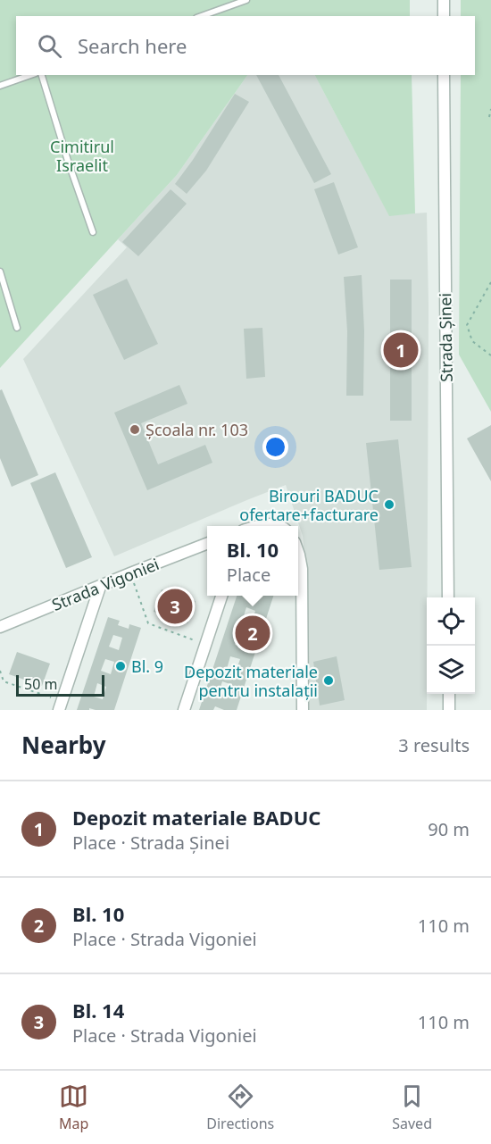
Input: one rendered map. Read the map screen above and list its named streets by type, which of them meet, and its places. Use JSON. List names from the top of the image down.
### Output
{
  "streets": {
    "street": ["Strada Șinei", "Strada Vigoniei"]
  },
  "parks": ["Cimitirul Israelit"],
  "places": [
    "Școala nr. 103",
    "Birouri BADUC ofertare+facturare",
    "Bl. 9",
    "Depozit materiale pentru instalații"
  ],
  "scale_bar": "50 m",
  "page": {
    "search": "Search here",
    "pins": ["1", "3", "2"],
    "popup": ["Bl. 10", "Place"],
    "scale": "50 m",
    "heading": ["Nearby", "3 results"],
    "list": [
      {
        "mark": "1",
        "name": "Depozit materiale BADUC",
        "note": "Place · Strada Șinei",
        "value": "90 m"
      },
      {
        "mark": "2",
        "name": "Bl. 10",
        "note": "Place · Strada Vigoniei",
        "value": "110 m"
      },
      {
        "mark": "3",
        "name": "Bl. 14",
        "note": "Place · Strada Vigoniei",
        "value": "110 m"
      }
    ],
    "nav": ["Map", "Directions", "Saved"]
  }
}
